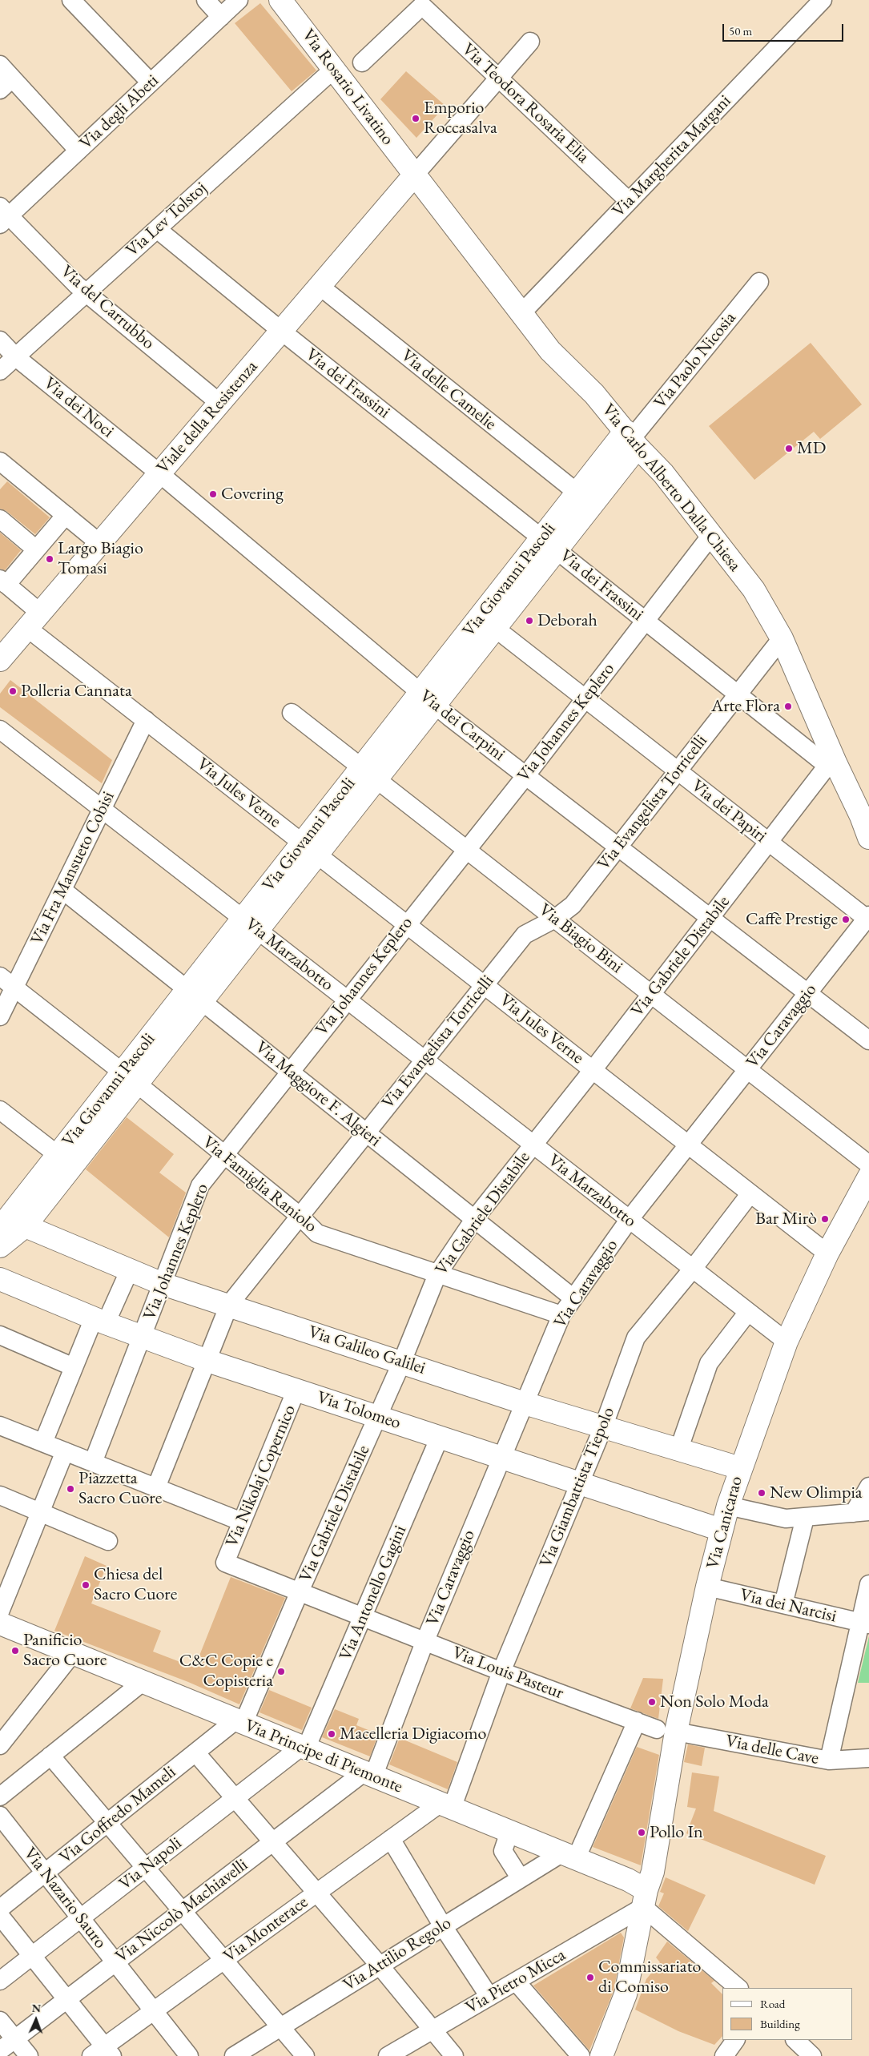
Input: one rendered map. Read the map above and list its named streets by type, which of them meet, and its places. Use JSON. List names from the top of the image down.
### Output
{
  "streets": {
    "street": [
      "Via Rosario Livatino",
      "Via Teodora Rosaria Elia",
      "Via degli Abeti",
      "Via Margherita Margani",
      "Via Lev Tolstoj",
      "Via del Carrubbo",
      "Via Paolo Nicosia",
      "Via dei Frassini",
      "Via delle Camelie",
      "Via dei Noci",
      "Viale della Resistenza",
      "Via Carlo Alberto Dalla Chiesa",
      "Via Giovanni Pascoli",
      "Via Johannes Keplero",
      "Via dei Carpini",
      "Via Jules Verne",
      "Via Evangelista Torricelli",
      "Via dei Papiri",
      "Via Fra Mansueto Cobisi",
      "Via Biagio Bini",
      "Via Marzabotto",
      "Via Gabriele Distabile",
      "Via Caravaggio",
      "Via Maggiore F. Algieri",
      "Via Famiglia Raniolo",
      "Via Galileo Galilei",
      "Via Tolomeo",
      "Via Nikolaj Copernico",
      "Via Giambattista Tiepolo",
      "Via Canicarao",
      "Via Antonello Gagini",
      "Via dei Narcisi",
      "Via Louis Pasteur",
      "Via delle Cave",
      "Via Principe di Piemonte",
      "Via Goffredo Mameli",
      "Via Napoli",
      "Via Nazario Sauro",
      "Via Niccolò Machiavelli",
      "Via Monterace",
      "Via Attilio Regolo",
      "Via Pietro Micca"
    ]
  },
  "crossings": [
    ["Via Rosario Livatino", "Via Lev Tolstoj"],
    ["Via Rosario Livatino", "Viale della Resistenza"],
    ["Via Rosario Livatino", "Via Carlo Alberto Dalla Chiesa"],
    ["Via Teodora Rosaria Elia", "Via Margherita Margani"],
    ["Via degli Abeti", "Via del Carrubbo"],
    ["Via Margherita Margani", "Via Carlo Alberto Dalla Chiesa"],
    ["Via Lev Tolstoj", "Via del Carrubbo"],
    ["Via Lev Tolstoj", "Via dei Frassini"],
    ["Via Lev Tolstoj", "Via dei Noci"],
    ["Via del Carrubbo", "Viale della Resistenza"],
    ["Via Paolo Nicosia", "Via Carlo Alberto Dalla Chiesa"],
    ["Via Paolo Nicosia", "Via Giovanni Pascoli"],
    ["Via dei Frassini", "Viale della Resistenza"],
    ["Via dei Frassini", "Via Carlo Alberto Dalla Chiesa"],
    ["Via dei Frassini", "Via Giovanni Pascoli"],
    ["Via dei Frassini", "Via Johannes Keplero"],
    ["Via dei Frassini", "Via Evangelista Torricelli"],
    ["Via dei Frassini", "Via Gabriele Distabile"],
    ["Via delle Camelie", "Viale della Resistenza"],
    ["Via delle Camelie", "Via Giovanni Pascoli"],
    ["Via dei Noci", "Viale della Resistenza"],
    ["Via dei Noci", "Via dei Carpini"],
    ["Viale della Resistenza", "Via Carlo Alberto Dalla Chiesa"],
    ["Viale della Resistenza", "Via dei Carpini"],
    ["Viale della Resistenza", "Via Jules Verne"],
    ["Via Carlo Alberto Dalla Chiesa", "Via Giovanni Pascoli"],
    ["Via Carlo Alberto Dalla Chiesa", "Via Johannes Keplero"],
    ["Via Carlo Alberto Dalla Chiesa", "Via Evangelista Torricelli"],
    ["Via Carlo Alberto Dalla Chiesa", "Via Gabriele Distabile"],
    ["Via Giovanni Pascoli", "Via dei Carpini"],
    ["Via Giovanni Pascoli", "Via Jules Verne"],
    ["Via Giovanni Pascoli", "Via dei Papiri"],
    ["Via Giovanni Pascoli", "Via Biagio Bini"],
    ["Via Giovanni Pascoli", "Via Marzabotto"],
    ["Via Giovanni Pascoli", "Via Maggiore F. Algieri"],
    ["Via Giovanni Pascoli", "Via Famiglia Raniolo"],
    ["Via Giovanni Pascoli", "Via Galileo Galilei"],
    ["Via Johannes Keplero", "Via dei Carpini"],
    ["Via Johannes Keplero", "Via Jules Verne"],
    ["Via Johannes Keplero", "Via dei Papiri"],
    ["Via Johannes Keplero", "Via Biagio Bini"],
    ["Via Johannes Keplero", "Via Marzabotto"],
    ["Via Johannes Keplero", "Via Maggiore F. Algieri"],
    ["Via Johannes Keplero", "Via Famiglia Raniolo"],
    ["Via Johannes Keplero", "Via Galileo Galilei"],
    ["Via Johannes Keplero", "Via Tolomeo"],
    ["Via dei Carpini", "Via Evangelista Torricelli"],
    ["Via dei Carpini", "Via Gabriele Distabile"],
    ["Via dei Carpini", "Via Caravaggio"],
    ["Via Jules Verne", "Via Evangelista Torricelli"],
    ["Via Jules Verne", "Via Fra Mansueto Cobisi"],
    ["Via Jules Verne", "Via Gabriele Distabile"],
    ["Via Jules Verne", "Via Caravaggio"],
    ["Via Jules Verne", "Via Giambattista Tiepolo"],
    ["Via Jules Verne", "Via Canicarao"],
    ["Via Evangelista Torricelli", "Via dei Papiri"],
    ["Via Evangelista Torricelli", "Via Biagio Bini"],
    ["Via Evangelista Torricelli", "Via Marzabotto"],
    ["Via Evangelista Torricelli", "Via Maggiore F. Algieri"],
    ["Via Evangelista Torricelli", "Via Famiglia Raniolo"],
    ["Via Evangelista Torricelli", "Via Galileo Galilei"],
    ["Via Evangelista Torricelli", "Via Tolomeo"],
    ["Via dei Papiri", "Via Gabriele Distabile"],
    ["Via dei Papiri", "Via Caravaggio"],
    ["Via Fra Mansueto Cobisi", "Via Marzabotto"],
    ["Via Fra Mansueto Cobisi", "Via Maggiore F. Algieri"],
    ["Via Fra Mansueto Cobisi", "Via Famiglia Raniolo"],
    ["Via Biagio Bini", "Via Gabriele Distabile"],
    ["Via Biagio Bini", "Via Caravaggio"],
    ["Via Marzabotto", "Via Gabriele Distabile"],
    ["Via Marzabotto", "Via Caravaggio"],
    ["Via Marzabotto", "Via Giambattista Tiepolo"],
    ["Via Marzabotto", "Via Canicarao"],
    ["Via Gabriele Distabile", "Via Maggiore F. Algieri"],
    ["Via Gabriele Distabile", "Via Famiglia Raniolo"],
    ["Via Gabriele Distabile", "Via Galileo Galilei"],
    ["Via Gabriele Distabile", "Via Tolomeo"],
    ["Via Gabriele Distabile", "Via Louis Pasteur"],
    ["Via Gabriele Distabile", "Via Principe di Piemonte"],
    ["Via Gabriele Distabile", "Via Goffredo Mameli"],
    ["Via Caravaggio", "Via Maggiore F. Algieri"],
    ["Via Caravaggio", "Via Famiglia Raniolo"],
    ["Via Caravaggio", "Via Galileo Galilei"],
    ["Via Caravaggio", "Via Tolomeo"],
    ["Via Caravaggio", "Via Louis Pasteur"],
    ["Via Caravaggio", "Via Principe di Piemonte"],
    ["Via Caravaggio", "Via Niccolò Machiavelli"],
    ["Via Galileo Galilei", "Via Giambattista Tiepolo"],
    ["Via Galileo Galilei", "Via Canicarao"],
    ["Via Tolomeo", "Via Nikolaj Copernico"],
    ["Via Tolomeo", "Via Giambattista Tiepolo"],
    ["Via Tolomeo", "Via Canicarao"],
    ["Via Tolomeo", "Via Antonello Gagini"],
    ["Via Nikolaj Copernico", "Via Louis Pasteur"],
    ["Via Giambattista Tiepolo", "Via Louis Pasteur"],
    ["Via Giambattista Tiepolo", "Via Principe di Piemonte"],
    ["Via Giambattista Tiepolo", "Via Monterace"],
    ["Via Canicarao", "Via dei Narcisi"],
    ["Via Canicarao", "Via Louis Pasteur"],
    ["Via Canicarao", "Via delle Cave"],
    ["Via Canicarao", "Via Principe di Piemonte"],
    ["Via Canicarao", "Via Pietro Micca"],
    ["Via Antonello Gagini", "Via Louis Pasteur"],
    ["Via Antonello Gagini", "Via Principe di Piemonte"],
    ["Via Antonello Gagini", "Via Napoli"],
    ["Via Louis Pasteur", "Via delle Cave"],
    ["Via Principe di Piemonte", "Via Goffredo Mameli"],
    ["Via Principe di Piemonte", "Via Napoli"],
    ["Via Principe di Piemonte", "Via Niccolò Machiavelli"],
    ["Via Principe di Piemonte", "Via Monterace"],
    ["Via Principe di Piemonte", "Via Attilio Regolo"],
    ["Via Principe di Piemonte", "Via Pietro Micca"],
    ["Via Goffredo Mameli", "Via Nazario Sauro"],
    ["Via Napoli", "Via Nazario Sauro"],
    ["Via Nazario Sauro", "Via Niccolò Machiavelli"],
    ["Via Nazario Sauro", "Via Monterace"]
  ],
  "places": [
    "Emporio Roccasalva",
    "MD",
    "Covering",
    "Largo Biagio Tomasi",
    "Deborah",
    "Polleria Cannata",
    "Arte Flora",
    "Caffè Prestige",
    "Bar Mirò",
    "Piazzetta Sacro Cuore",
    "New Olimpia",
    "Chiesa del Sacro Cuore",
    "Panificio Sacro Cuore",
    "C&C Copie e Copisteria",
    "Non Solo Moda",
    "Macelleria Digiacomo",
    "Pollo In",
    "Commissariato di Comiso"
  ],
  "legend": ["Road", "Building"],
  "scale_bar": "50 m",
  "north": "top"
}
